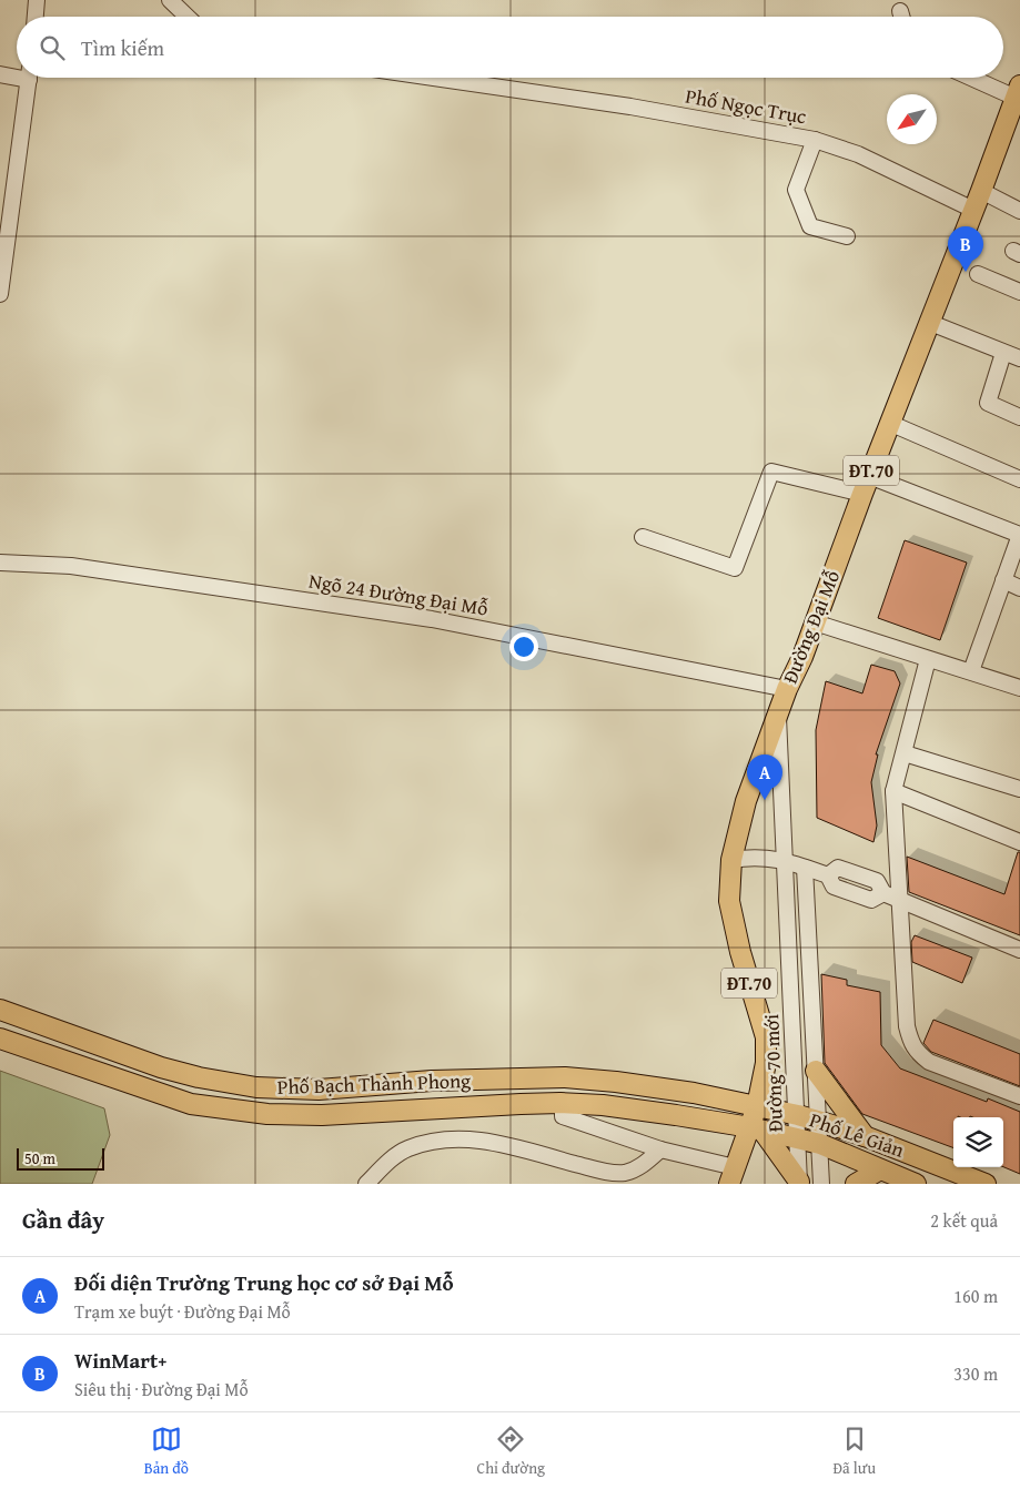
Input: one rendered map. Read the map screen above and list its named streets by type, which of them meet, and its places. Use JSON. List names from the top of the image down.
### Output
{
  "streets": {
    "main road": [
      "ĐT.70",
      "Đường Đại Mỗ",
      "Phố Bạch Thành Phong",
      "Phố Lê Giản"
    ],
    "street": ["Phố Ngọc Trục", "Ngõ 24 Đường Đại Mỗ", "Đường 70 mới"]
  },
  "crossings": [
    ["Phố Ngọc Trục", "Đường Đại Mỗ"],
    ["Ngõ 24 Đường Đại Mỗ", "Đường Đại Mỗ"],
    ["Đường Đại Mỗ", "Đường 70 mới"],
    ["Đường Đại Mỗ", "Phố Bạch Thành Phong"],
    ["Đường Đại Mỗ", "Phố Lê Giản"],
    ["Đường 70 mới", "Phố Lê Giản"],
    ["Phố Bạch Thành Phong", "Phố Lê Giản"]
  ],
  "scale_bar": "50 m",
  "north": "bottom left",
  "page": {
    "search": "Tìm kiếm",
    "pins": ["B", "A"],
    "scale": "50 m",
    "heading": ["Gần đây", "2 kết quả"],
    "list": [
      {
        "mark": "A",
        "name": "Đối diện Trường Trung học cơ sở Đại Mỗ",
        "note": "Trạm xe buýt · Đường Đại Mỗ",
        "value": "160 m"
      },
      {
        "mark": "B",
        "name": "WinMart+",
        "note": "Siêu thị · Đường Đại Mỗ",
        "value": "330 m"
      }
    ],
    "nav": ["Bản đồ", "Chỉ đường", "Đã lưu"]
  }
}
